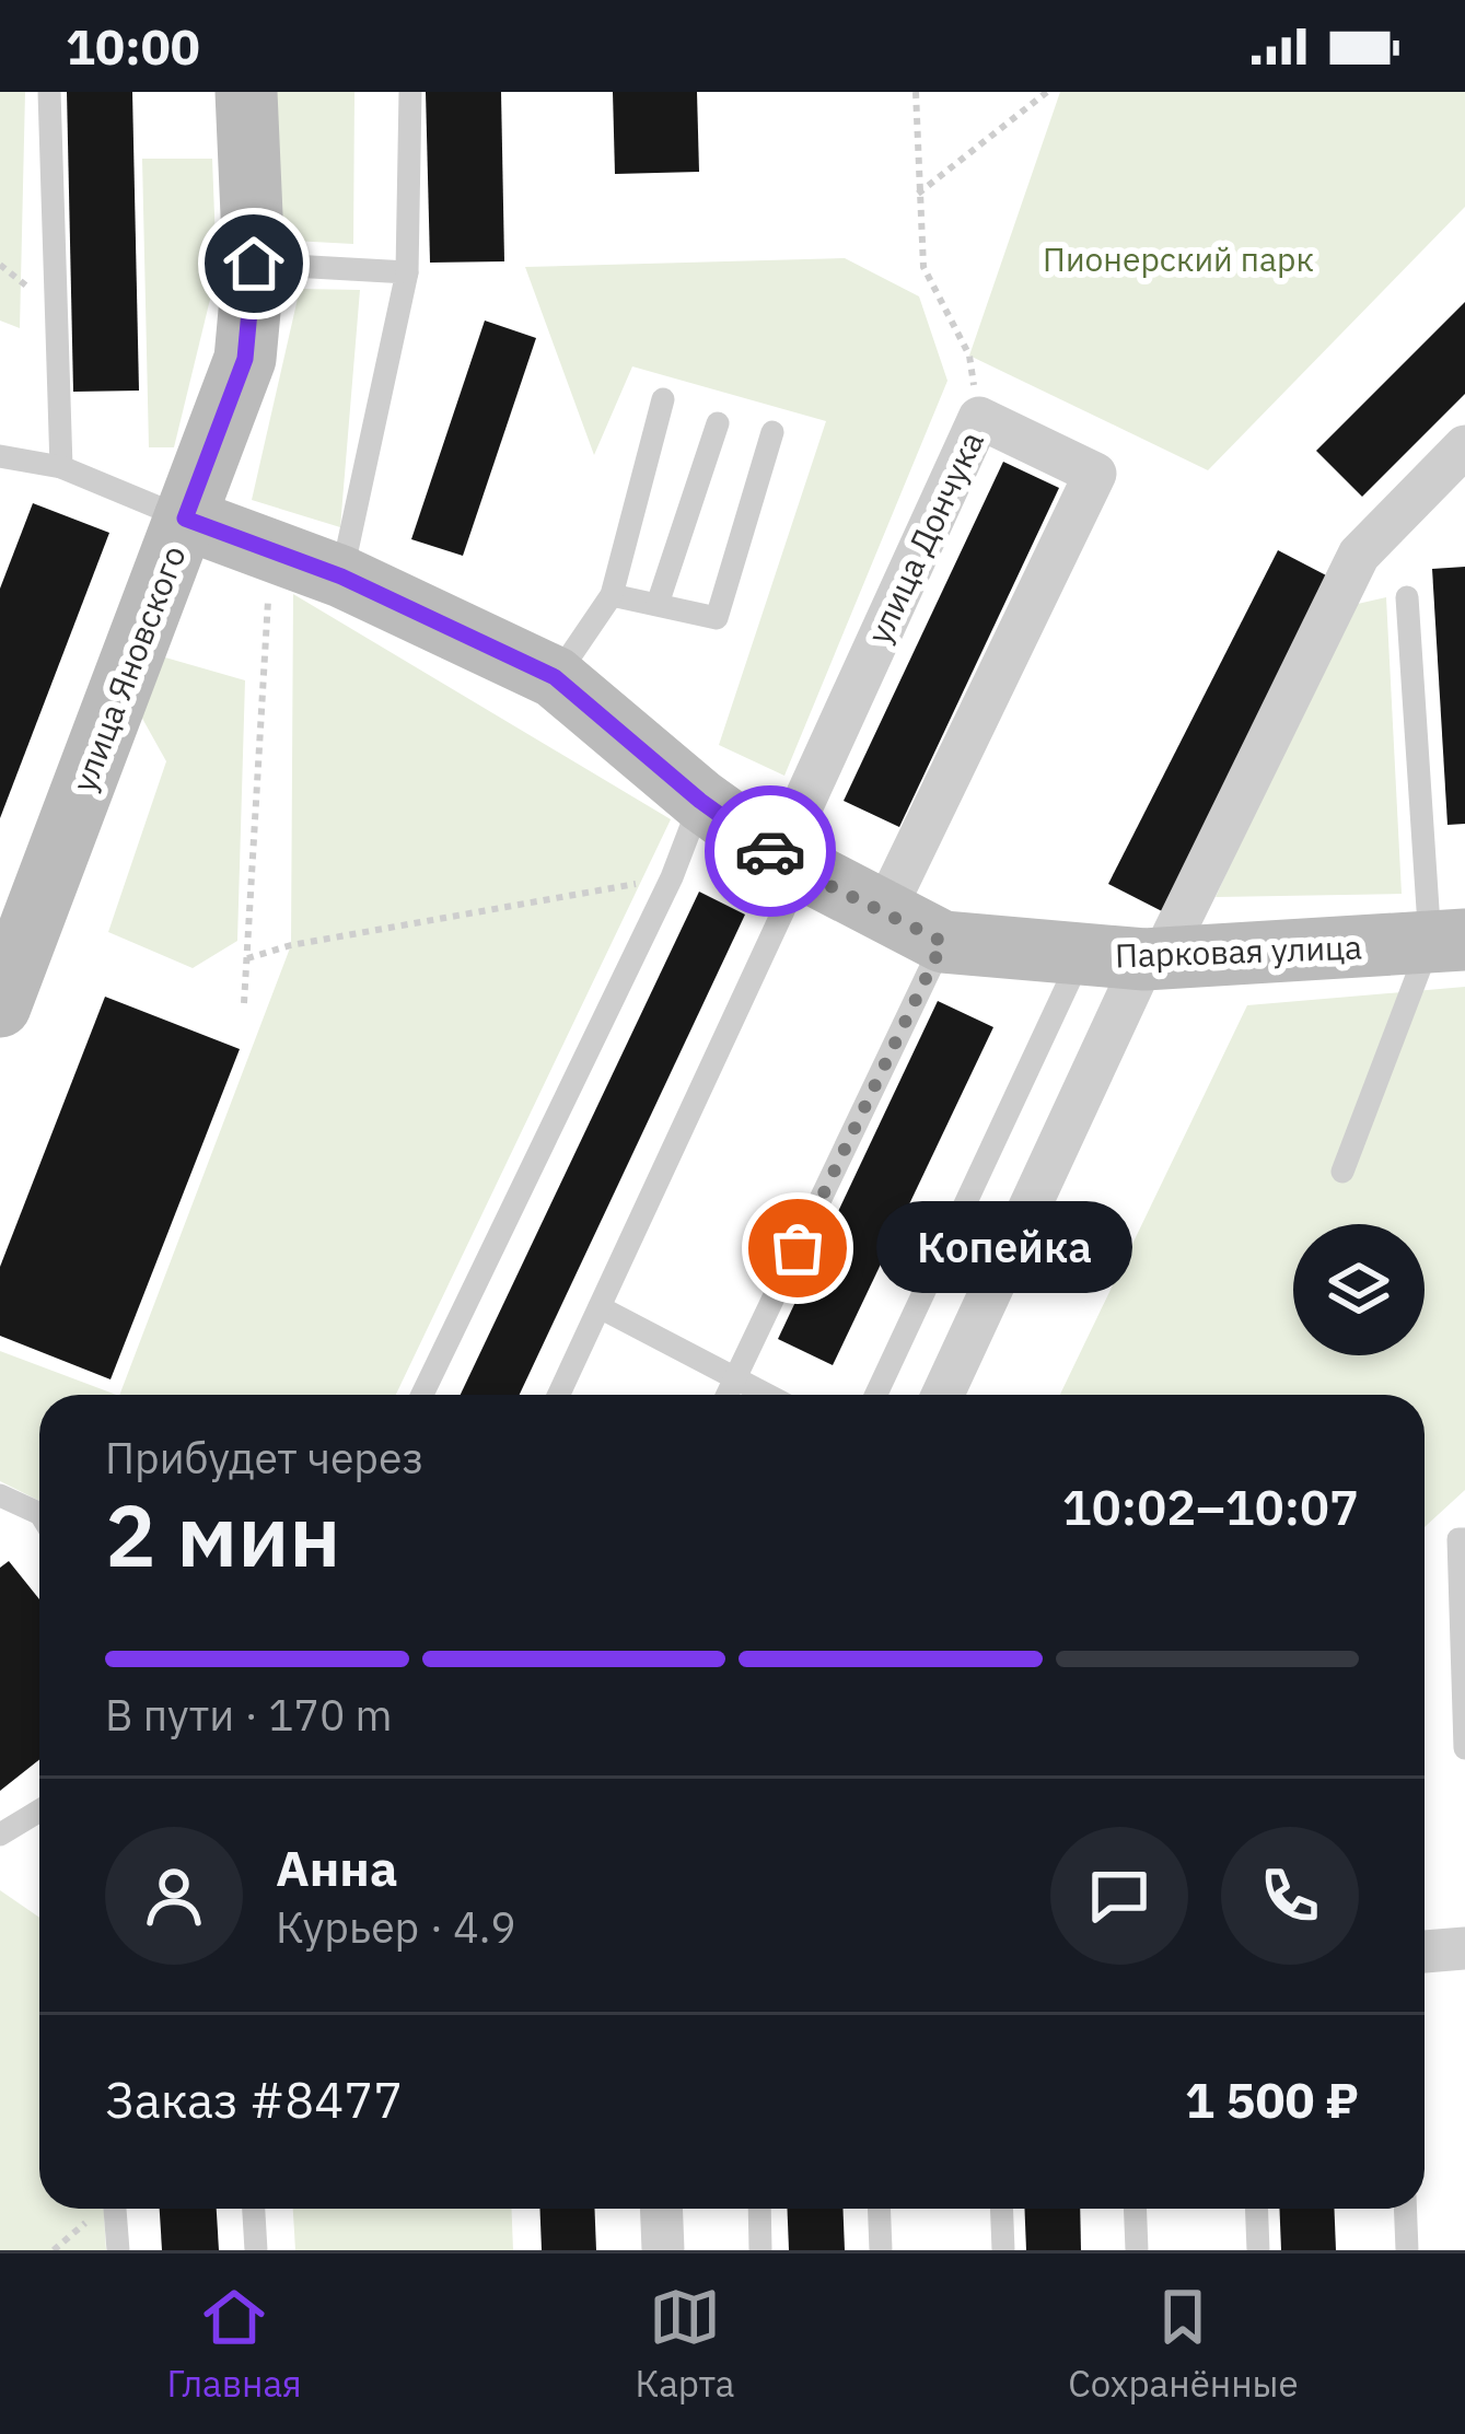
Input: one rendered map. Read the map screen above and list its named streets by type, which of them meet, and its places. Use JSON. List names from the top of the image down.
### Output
{
  "streets": {
    "street": ["улица Дончука", "улица Яновского", "Парковая улица"]
  },
  "crossings": [
    ["улица Дончука", "Парковая улица"],
    ["улица Яновского", "Парковая улица"]
  ],
  "parks": ["Пионерский парк"],
  "places": ["Копейка"],
  "page": {
    "status": "10:00",
    "bubble": "Копейка",
    "heading": ["2 мин", "Прибудет через", "10:02–10:07"],
    "panel": [
      "Анна",
      "Курьер · 4.9",
      "Заказ #8477",
      "1 500 ₽"
    ],
    "bar": "В пути · 170 m",
    "tabs": ["Главная", "Карта", "Сохранённые"]
  }
}
